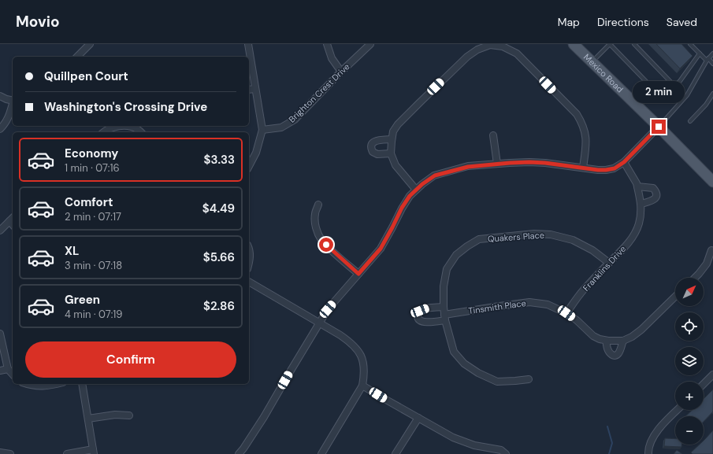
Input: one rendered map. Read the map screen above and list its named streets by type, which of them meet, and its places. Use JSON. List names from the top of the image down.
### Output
{
  "streets": {
    "main road": ["Mexico Road"],
    "street": [
      "Brighton Crest Drive",
      "Quakers Place",
      "Franklins Drive",
      "Tinsmith Place"
    ]
  },
  "crossings": [
    ["Quakers Place", "Franklins Drive"],
    ["Quakers Place", "Tinsmith Place"],
    ["Franklins Drive", "Tinsmith Place"]
  ],
  "north": "top right",
  "page": {
    "header": "Movio",
    "nav": ["Map", "Directions", "Saved"],
    "banner": ["Quillpen Court", "Washington's Crossing Drive"],
    "bubble": "2 min",
    "list": [
      {
        "name": "Economy",
        "note": "1 min · 07:16",
        "value": "$3.33"
      },
      {
        "name": "Comfort",
        "note": "2 min · 07:17",
        "value": "$4.49"
      },
      {
        "name": "XL",
        "note": "3 min · 07:18",
        "value": "$5.66"
      },
      {
        "name": "Green",
        "note": "4 min · 07:19",
        "value": "$2.86"
      }
    ],
    "map_buttons": ["+", "−"],
    "buttons": "Confirm"
  }
}
